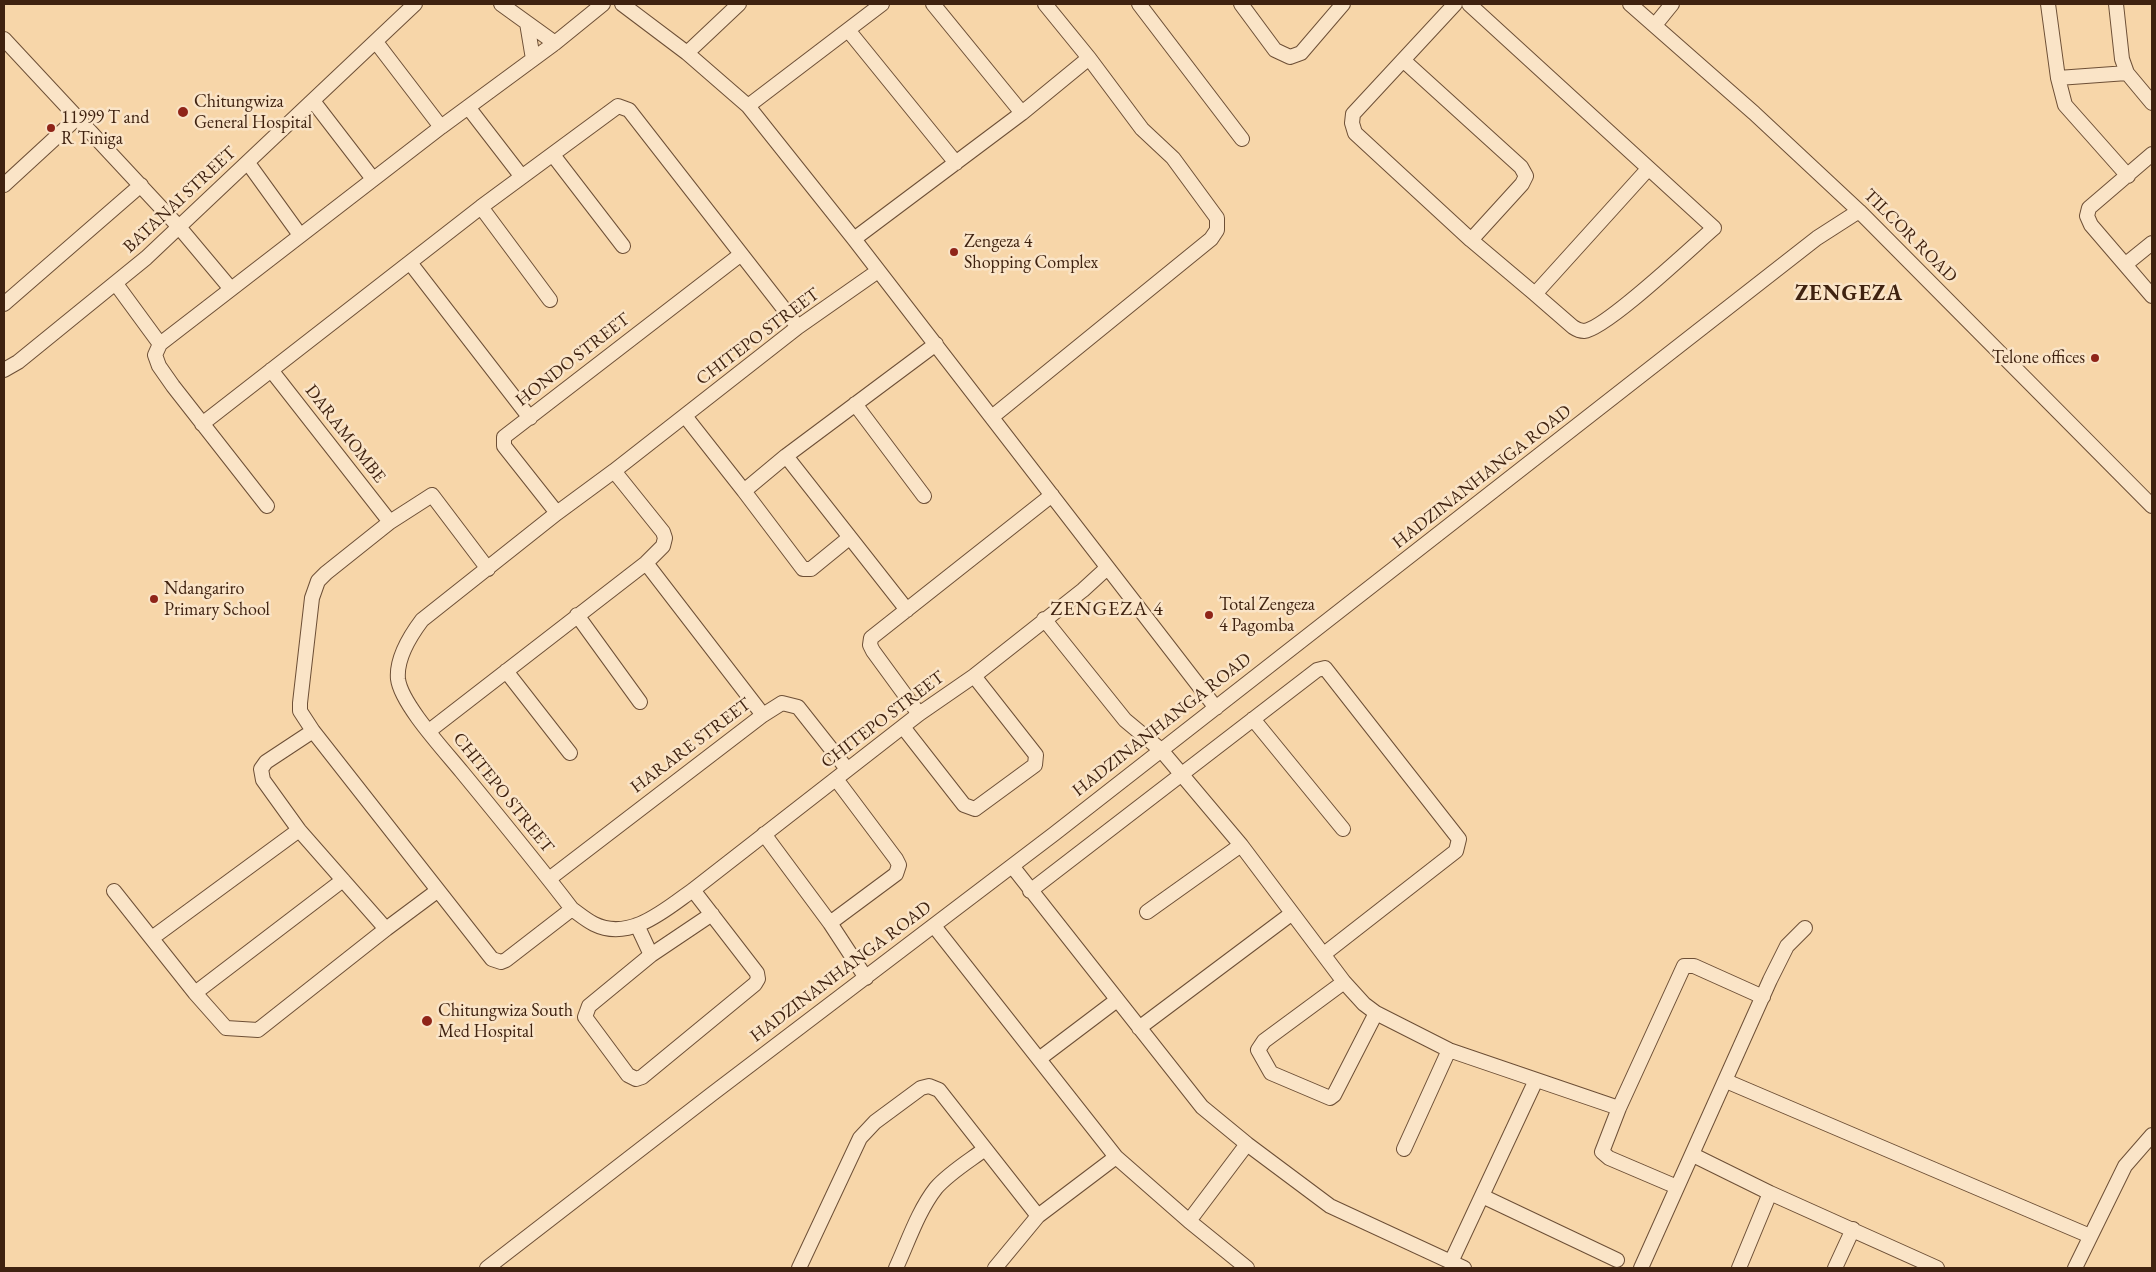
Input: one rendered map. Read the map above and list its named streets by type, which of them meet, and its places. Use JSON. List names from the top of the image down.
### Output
{
  "streets": {
    "street": [
      "BATANAI STREET",
      "TILCOR ROAD",
      "CHITEPO STREET",
      "HONDO STREET",
      "DARAMOMBE",
      "HADZINANHANGA ROAD",
      "HARARE STREET"
    ]
  },
  "crossings": [
    ["TILCOR ROAD", "HADZINANHANGA ROAD"],
    ["CHITEPO STREET", "HONDO STREET"],
    ["CHITEPO STREET", "HARARE STREET"]
  ],
  "districts": ["ZENGEZA", "ZENGEZA 4"],
  "places": [
    "Chitungwiza General Hospital",
    "11999 T and R Tiniga",
    "Zengeza 4 Shopping Complex",
    "Telone offices",
    "Ndangariro Primary School",
    "Total Zengeza 4 Pagomba",
    "Chitungwiza South Med Hospital"
  ]
}
